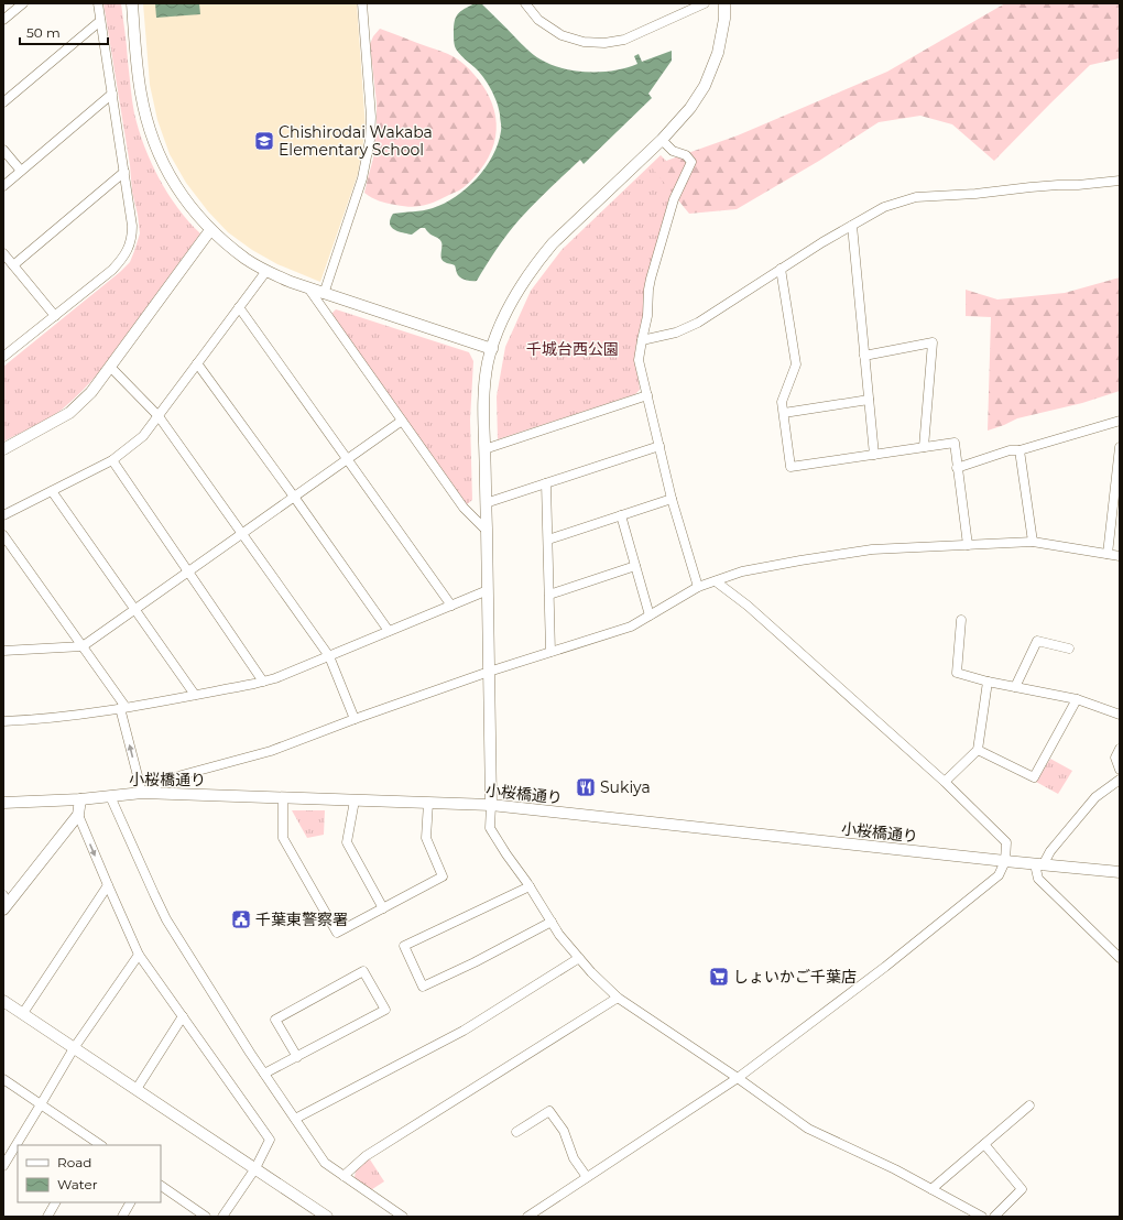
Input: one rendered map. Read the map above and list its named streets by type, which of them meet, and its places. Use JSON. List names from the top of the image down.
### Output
{
  "streets": {
    "street": ["小桜橋通り"]
  },
  "parks": ["千城台西公園"],
  "places": {
    "school or university": ["Chishirodai Wakaba Elementary School"],
    "restaurant": ["Sukiya"],
    "public building": ["千葉東警察署"],
    "supermarket": ["しょいかご千葉店"]
  },
  "legend": ["Road", "Water"],
  "scale_bar": "50 m"
}
